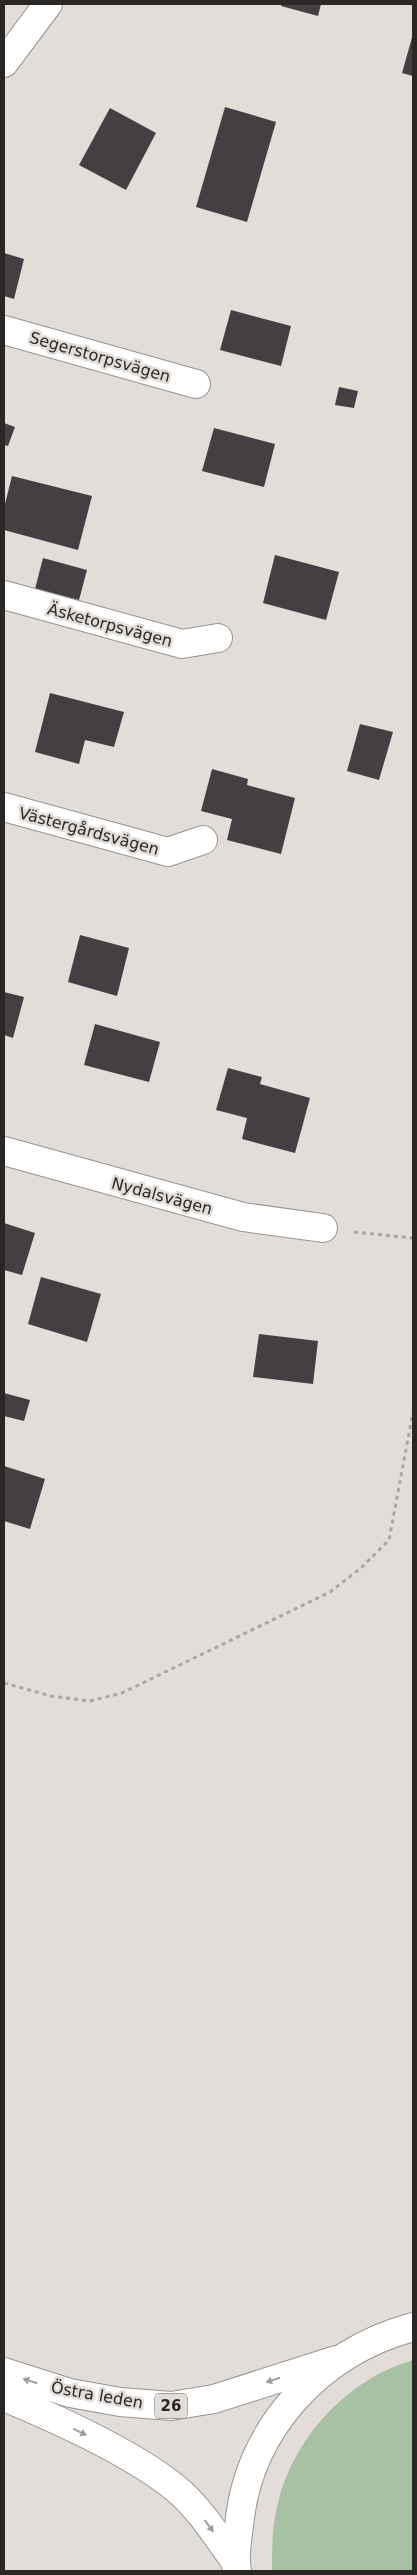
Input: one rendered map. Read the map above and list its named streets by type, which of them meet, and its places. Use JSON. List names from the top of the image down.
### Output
{
  "streets": {
    "main road": [
      "Segerstorpsvägen",
      "Äsketorpsvägen",
      "Västergårdsvägen",
      "Nydalsvägen",
      "Östra leden",
      "26"
    ]
  },
  "crossings": [
    ["Östra leden", "26"]
  ]
}
